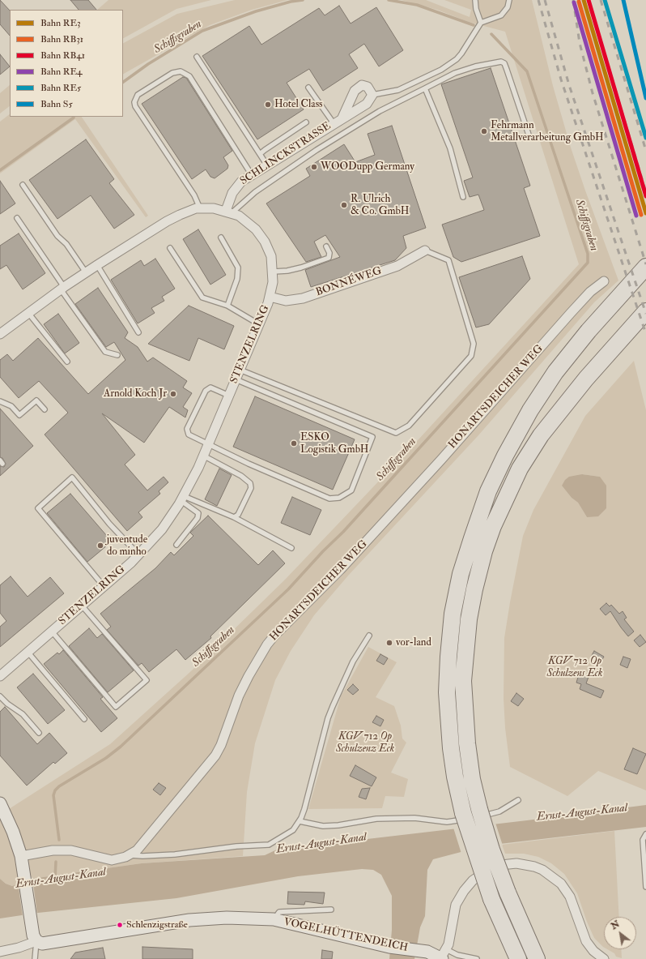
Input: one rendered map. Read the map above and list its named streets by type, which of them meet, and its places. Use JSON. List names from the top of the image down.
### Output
{
  "streets": {
    "street": [
      "SCHLINCKSTRASSE",
      "BONNÉWEG",
      "STENZELRING",
      "HONARTSDEICHER WEG",
      "VOGELHÜTTENDEICH"
    ]
  },
  "crossings": [
    ["SCHLINCKSTRASSE", "STENZELRING"],
    ["BONNÉWEG", "STENZELRING"]
  ],
  "water": ["Schiffsgraben", "Ernst-August-Kanal"],
  "parks": ["KGV 712 Op Schulzens Eck", "KGV 712 Op Schulzenz Eck"],
  "places": [
    "Hotel Class",
    "Fehrmann Metallverarbeitung GmbH",
    "WOODupp Germany",
    "R. Ulrich & Co. GmbH",
    "Arnold Koch Jr",
    "ESKO Logistik GmbH",
    "juventude do minho",
    "vor-land",
    "Schlenzigstraße"
  ],
  "lines": [
    "rail line RE3",
    "rail line RB41",
    "rail line RE5",
    "rail line S5",
    "rail line RB31",
    "rail line RE4"
  ],
  "legend": [
    "Bahn RE3",
    "Bahn RB31",
    "Bahn RB41",
    "Bahn RE4",
    "Bahn RE5",
    "Bahn S5"
  ],
  "north": "top left"
}
